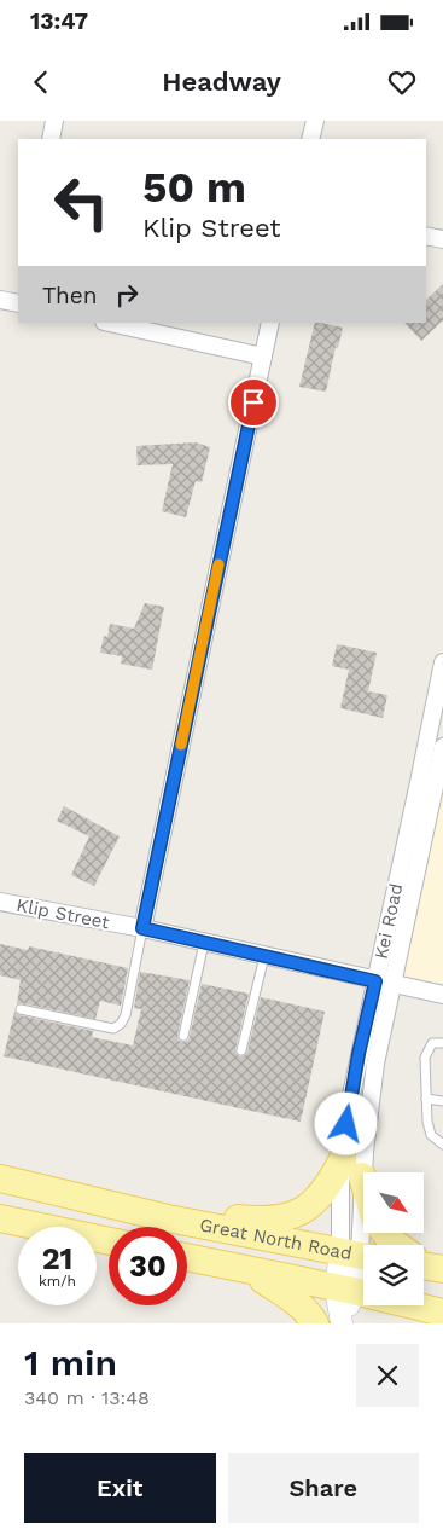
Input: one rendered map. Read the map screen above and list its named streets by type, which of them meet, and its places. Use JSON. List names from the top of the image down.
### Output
{
  "streets": {
    "main road": ["Great North Road"],
    "street": ["Klip Street", "Kei Road"]
  },
  "crossings": [
    ["Klip Street", "Kei Road"],
    ["Kei Road", "Great North Road"]
  ],
  "north": "bottom right",
  "page": {
    "status": "13:47",
    "header": "Headway",
    "turn": ["50 m", "Klip Street"],
    "then": "Then",
    "speed": "21 km/h",
    "limit": "30",
    "heading": ["1 min", "340 m · 13:48"],
    "buttons": ["Exit", "Share"]
  }
}
